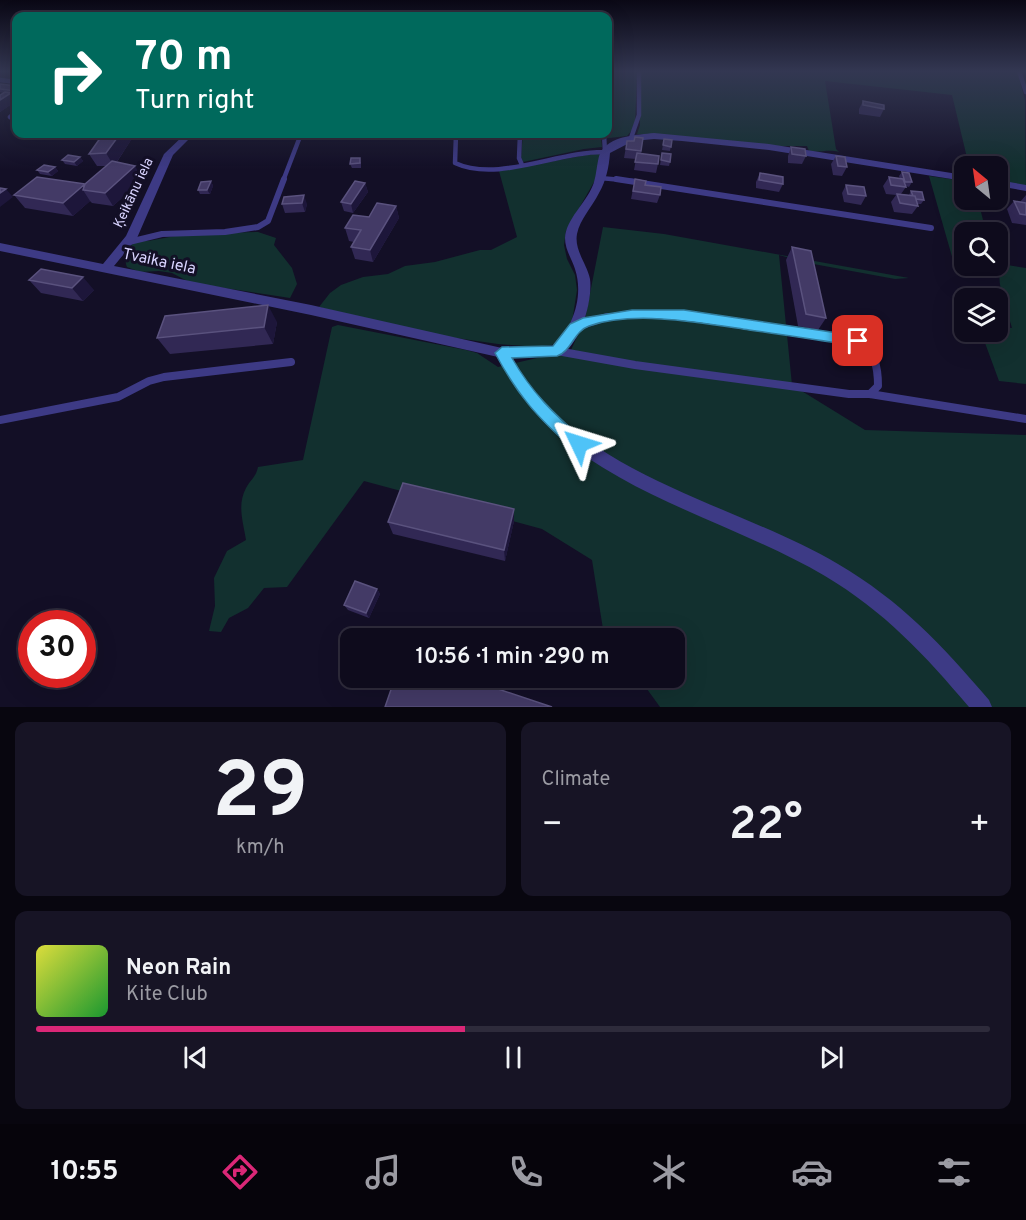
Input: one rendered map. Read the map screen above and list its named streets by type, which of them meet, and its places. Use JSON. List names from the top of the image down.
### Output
{
  "streets": {
    "street": ["Ķeikānu iela", "Tvaika iela"]
  },
  "crossings": [
    ["Ķeikānu iela", "Tvaika iela"]
  ],
  "north": "top left",
  "page": {
    "turn": ["70 m", "Turn right"],
    "limit": "30",
    "trip": "10:56 · 1 min · 290 m",
    "tile": [
      ["29", "km/h"],
      "Climate"
    ],
    "heat": ["−", "22°", "+"],
    "song": ["Neon Rain", "Kite Club"],
    "tabs": "10:55"
  }
}
